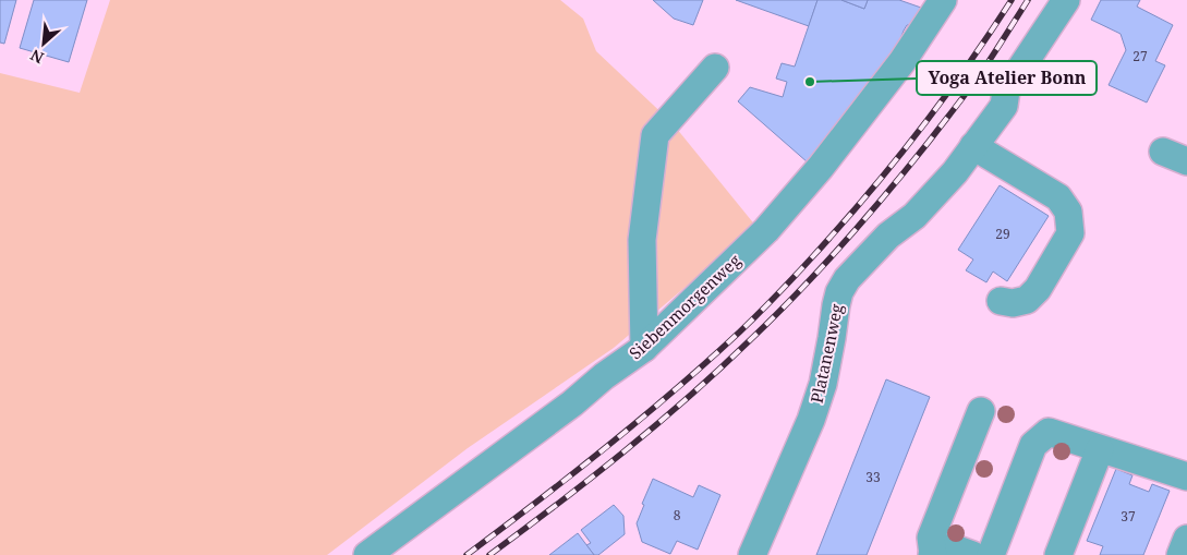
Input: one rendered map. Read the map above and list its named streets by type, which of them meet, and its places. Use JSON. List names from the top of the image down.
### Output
{
  "streets": {
    "street": ["Siebenmorgenweg", "Platanenweg"]
  },
  "places": ["Yoga Atelier Bonn"],
  "house_numbers": [
    "27",
    "29",
    "33",
    "8",
    "37"
  ],
  "north": "bottom left"
}
